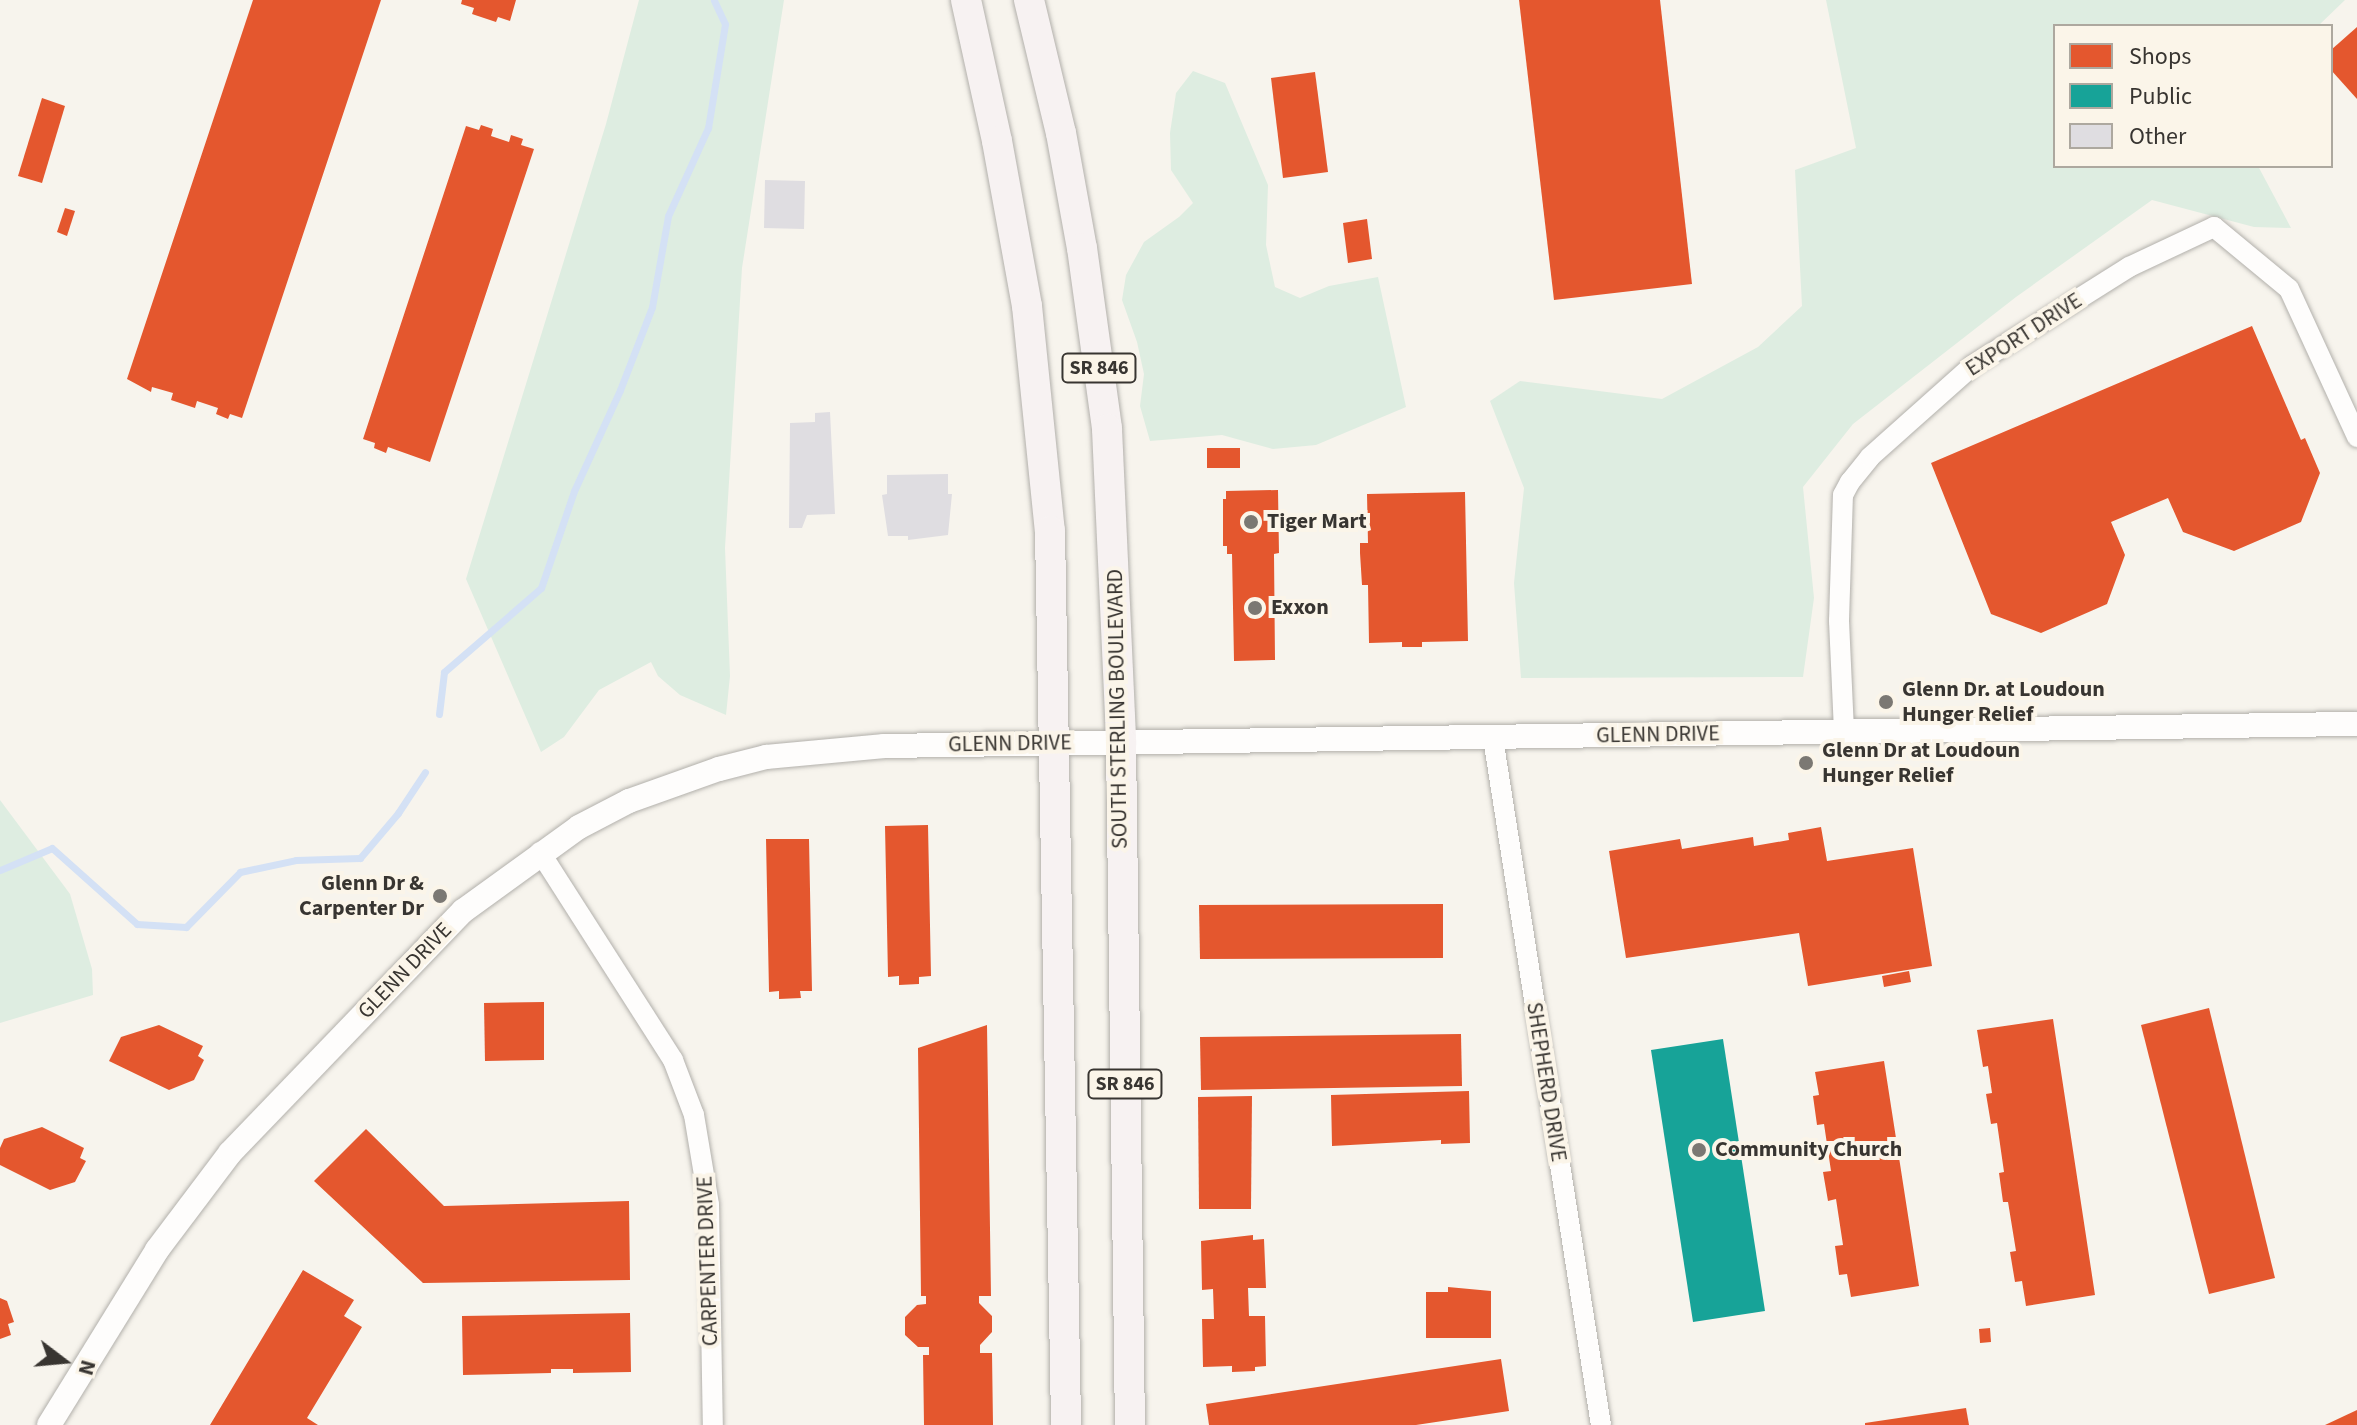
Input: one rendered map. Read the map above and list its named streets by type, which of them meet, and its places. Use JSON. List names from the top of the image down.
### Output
{
  "streets": {
    "main road": ["SR 846", "SOUTH STERLING BOULEVARD"],
    "street": [
      "EXPORT DRIVE",
      "GLENN DRIVE",
      "SHEPHERD DRIVE",
      "CARPENTER DRIVE"
    ]
  },
  "crossings": [
    ["EXPORT DRIVE", "GLENN DRIVE"],
    ["SR 846", "GLENN DRIVE"],
    ["SOUTH STERLING BOULEVARD", "GLENN DRIVE"],
    ["GLENN DRIVE", "SHEPHERD DRIVE"],
    ["GLENN DRIVE", "CARPENTER DRIVE"]
  ],
  "places": [
    "Tiger Mart",
    "Exxon",
    "Glenn Dr. at Loudoun Hunger Relief",
    "Glenn Dr at Loudoun Hunger Relief",
    "Glenn Dr & Carpenter Dr",
    "Community Church"
  ],
  "legend": ["Shops", "Public", "Other"],
  "north": "right"
}
